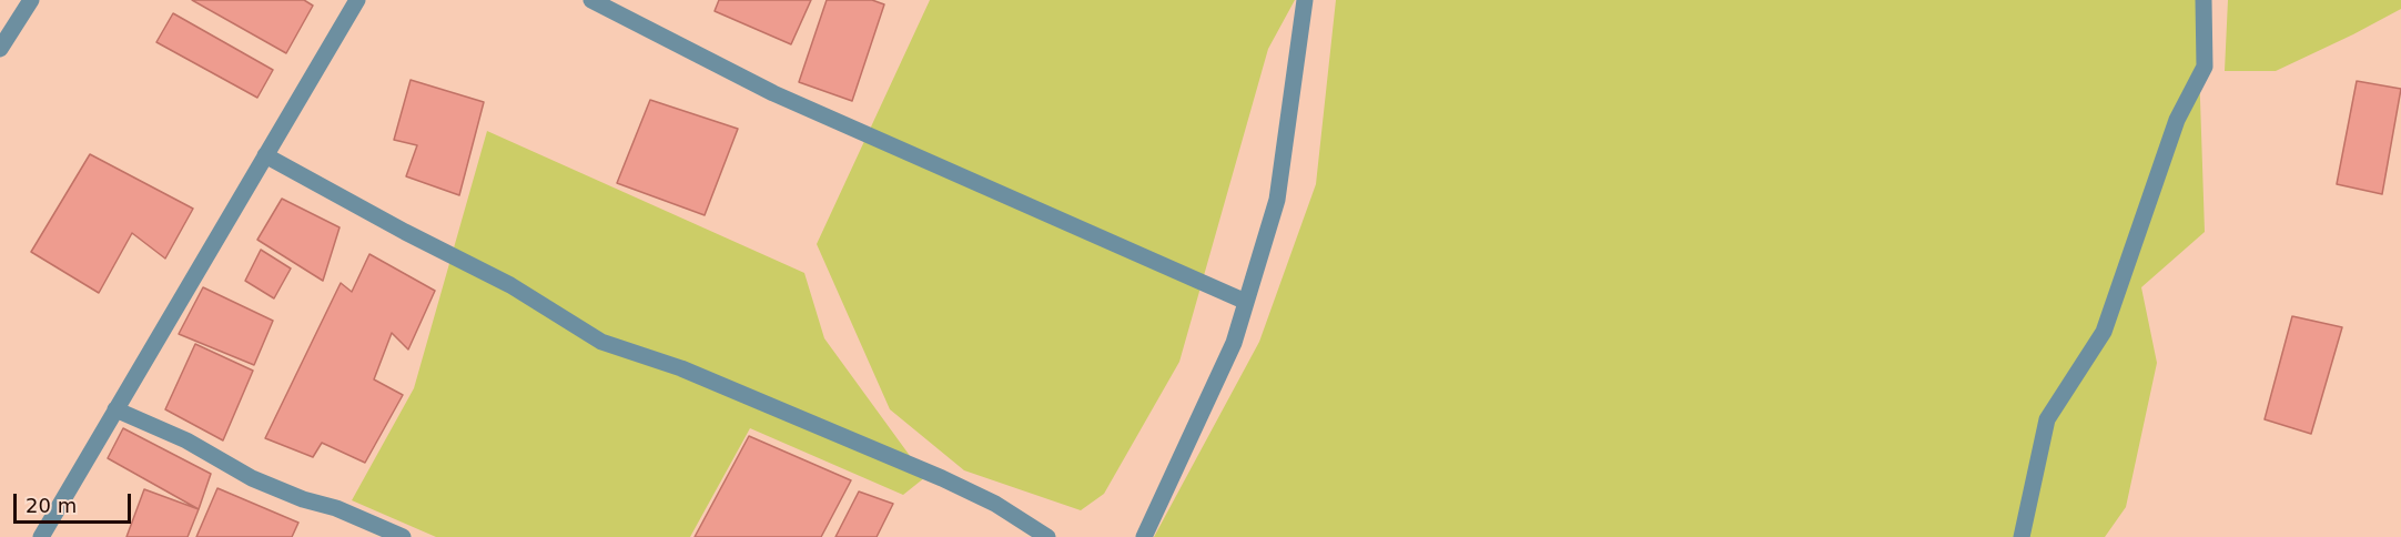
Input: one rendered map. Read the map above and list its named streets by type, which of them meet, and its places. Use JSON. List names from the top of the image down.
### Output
{
  "scale_bar": "20 m"
}
